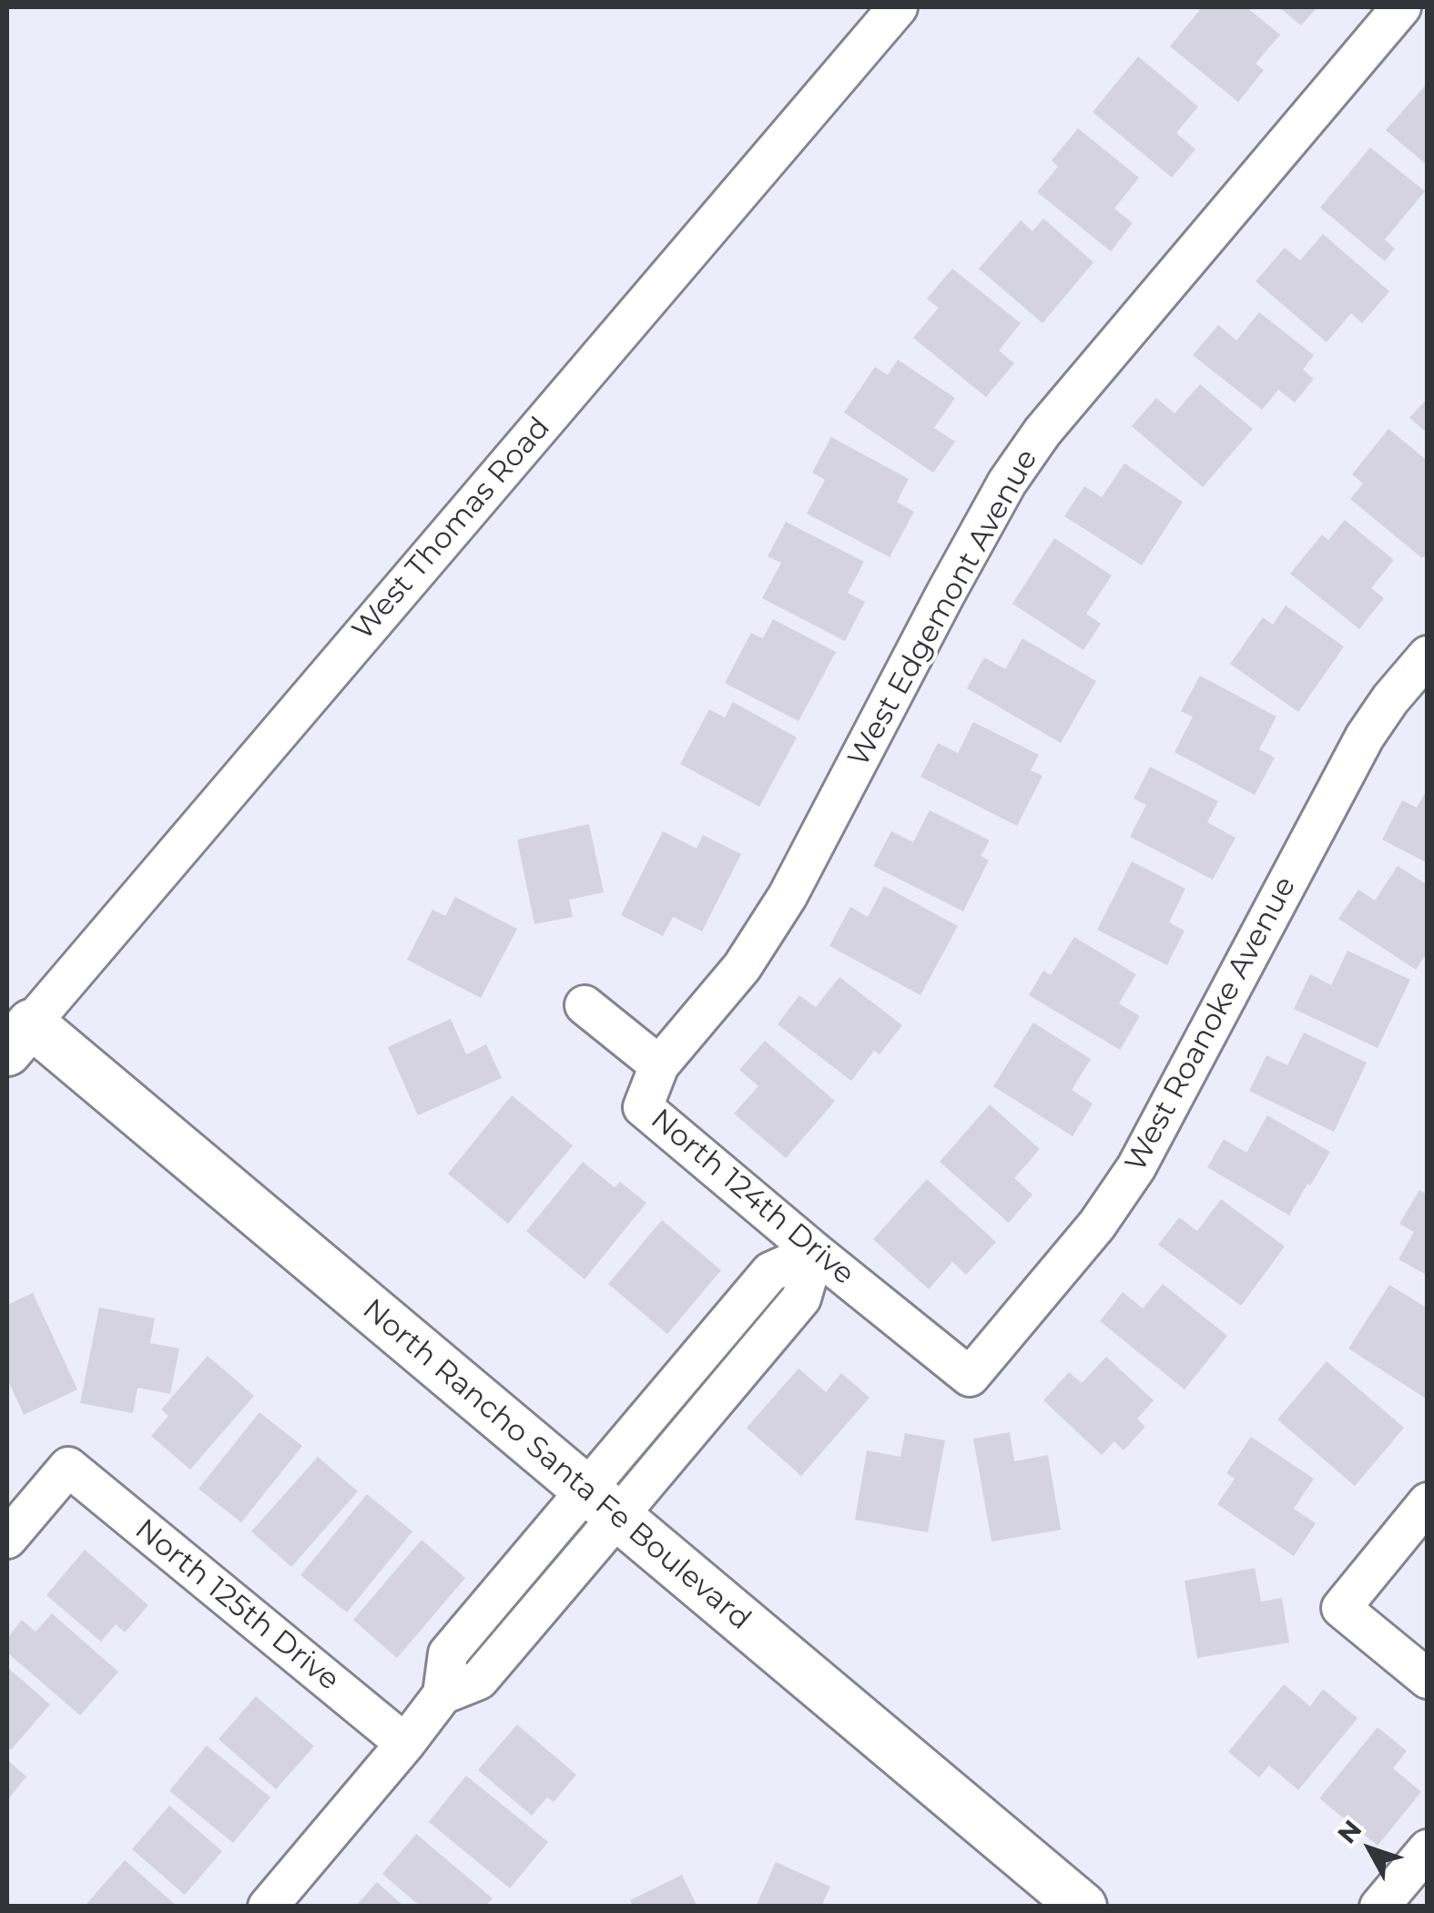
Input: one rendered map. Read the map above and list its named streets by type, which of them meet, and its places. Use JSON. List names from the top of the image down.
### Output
{
  "streets": {
    "street": [
      "West Thomas Road",
      "West Edgemont Avenue",
      "West Roanoke Avenue",
      "North 124th Drive",
      "North Rancho Santa Fe Boulevard",
      "North 125th Drive"
    ]
  },
  "crossings": [
    ["West Thomas Road", "North Rancho Santa Fe Boulevard"],
    ["West Edgemont Avenue", "North 124th Drive"],
    ["West Roanoke Avenue", "North 124th Drive"]
  ],
  "north": "top left"
}
